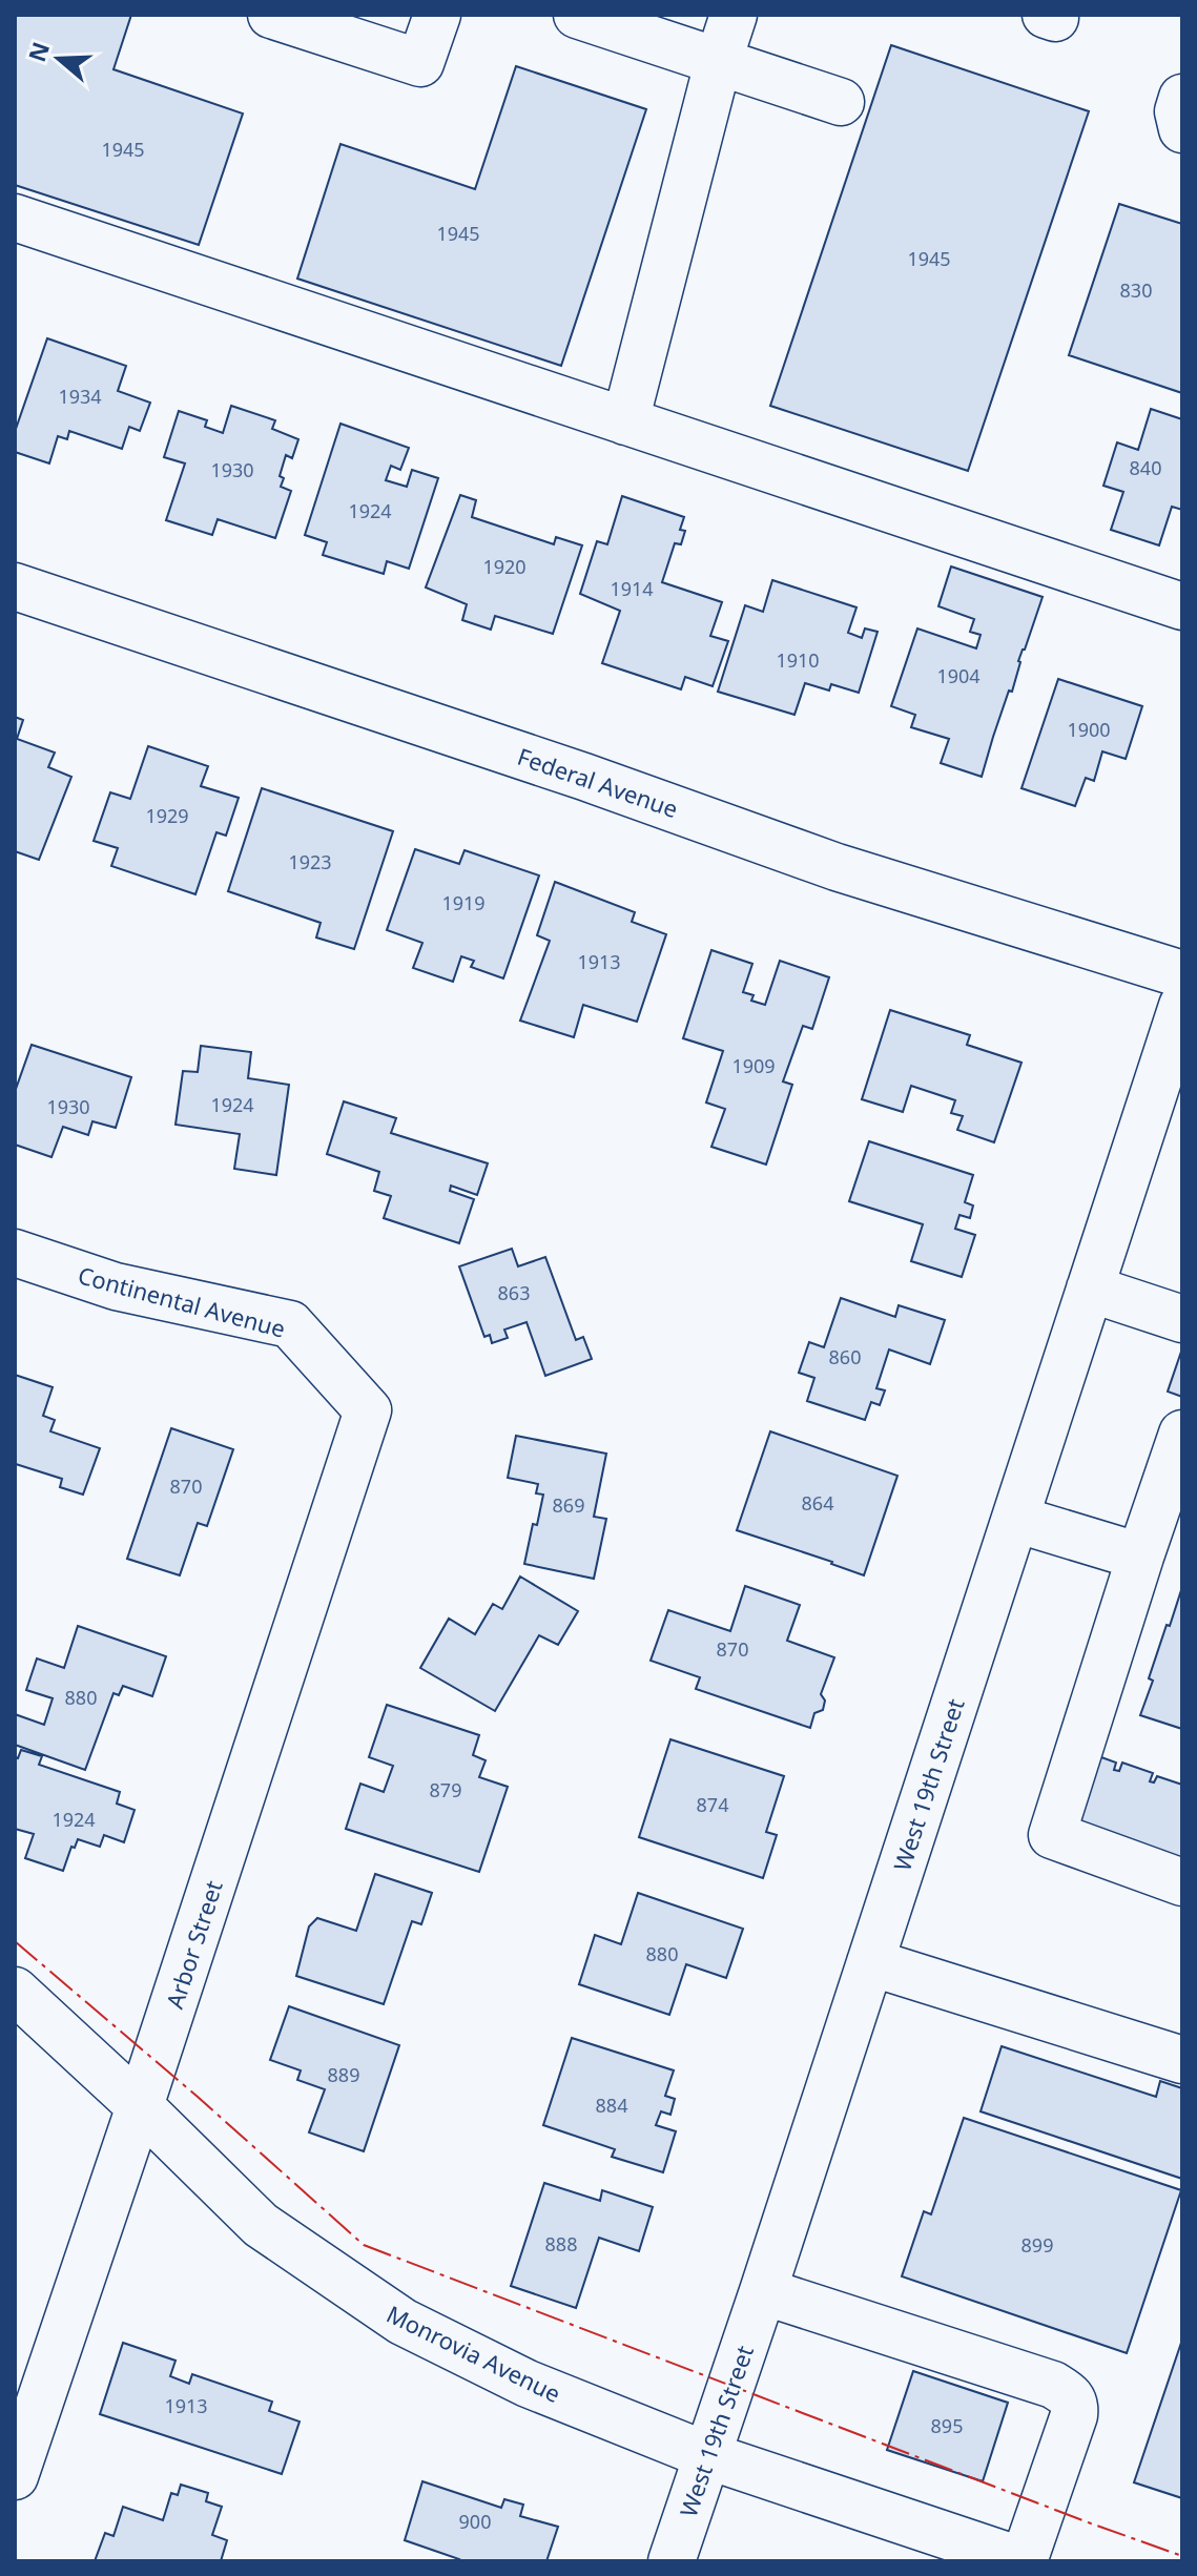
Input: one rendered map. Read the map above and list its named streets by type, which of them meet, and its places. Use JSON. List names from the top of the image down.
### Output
{
  "streets": {
    "street": [
      "Federal Avenue",
      "Continental Avenue",
      "West 19th Street",
      "Arbor Street",
      "Monrovia Avenue"
    ]
  },
  "crossings": [
    ["Continental Avenue", "Arbor Street"],
    ["West 19th Street", "Monrovia Avenue"],
    ["Arbor Street", "Monrovia Avenue"]
  ],
  "house_numbers": [
    "1945",
    "1945",
    "1945",
    "830",
    "1934",
    "840",
    "1930",
    "1924",
    "1920",
    "1914",
    "1910",
    "1904",
    "1900",
    "1929",
    "1923",
    "1919",
    "1913",
    "1909",
    "1924",
    "1930",
    "863",
    "860",
    "870",
    "864",
    "869",
    "870",
    "880",
    "879",
    "874",
    "1924",
    "880",
    "889",
    "884",
    "888",
    "899",
    "1913",
    "895",
    "900"
  ],
  "north": "left"
}
